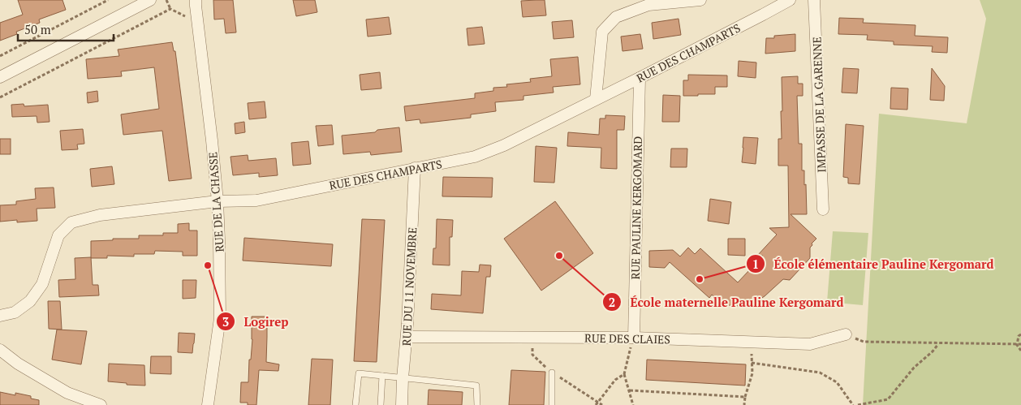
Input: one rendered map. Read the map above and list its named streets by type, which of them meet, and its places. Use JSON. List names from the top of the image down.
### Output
{
  "streets": {
    "street": [
      "RUE DES CHAMPARTS",
      "IMPASSE DE LA GARENNE",
      "RUE DE LA CHASSE",
      "RUE PAULINE KERGOMARD",
      "RUE DU 11 NOVEMBRE",
      "RUE DES CLAIES"
    ]
  },
  "crossings": [
    ["RUE DES CHAMPARTS", "RUE DE LA CHASSE"],
    ["RUE DES CHAMPARTS", "RUE PAULINE KERGOMARD"],
    ["RUE DES CHAMPARTS", "RUE DU 11 NOVEMBRE"],
    ["RUE PAULINE KERGOMARD", "RUE DES CLAIES"],
    ["RUE DU 11 NOVEMBRE", "RUE DES CLAIES"]
  ],
  "places": ["École maternelle Pauline Kergomard", "Logirep", "École élémentaire Pauline Kergomard"],
  "scale_bar": "50 m"
}
